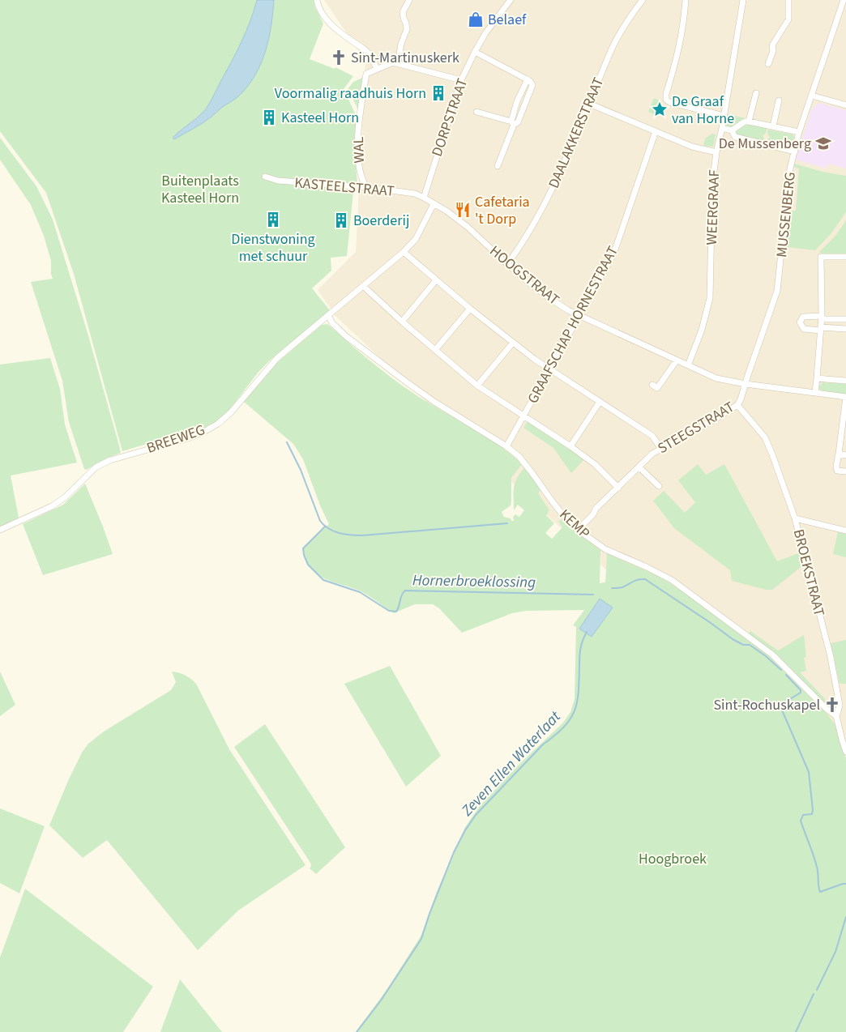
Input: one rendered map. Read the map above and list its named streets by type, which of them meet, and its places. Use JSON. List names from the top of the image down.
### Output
{
  "streets": {
    "street": [
      "DORPSTRAAT",
      "DAALAKKERSTRAAT",
      "WAL",
      "KASTEELSTRAAT",
      "WEERGRAAF",
      "MUSSENBERG",
      "HOOGSTRAAT",
      "GRAAFSCHAP HORNESTRAAT",
      "STEEGSTRAAT",
      "BREEWEG",
      "KEMP",
      "BROEKSTRAAT"
    ]
  },
  "crossings": [
    ["DORPSTRAAT", "KASTEELSTRAAT"],
    ["DORPSTRAAT", "HOOGSTRAAT"],
    ["DAALAKKERSTRAAT", "HOOGSTRAAT"],
    ["WAL", "KASTEELSTRAAT"],
    ["KASTEELSTRAAT", "HOOGSTRAAT"],
    ["WEERGRAAF", "HOOGSTRAAT"],
    ["MUSSENBERG", "HOOGSTRAAT"],
    ["MUSSENBERG", "STEEGSTRAAT"],
    ["HOOGSTRAAT", "GRAAFSCHAP HORNESTRAAT"],
    ["HOOGSTRAAT", "STEEGSTRAAT"],
    ["HOOGSTRAAT", "BREEWEG"],
    ["GRAAFSCHAP HORNESTRAAT", "KEMP"],
    ["STEEGSTRAAT", "KEMP"],
    ["STEEGSTRAAT", "BROEKSTRAAT"],
    ["BREEWEG", "KEMP"],
    ["KEMP", "BROEKSTRAAT"]
  ],
  "water": ["Hornerbroeklossing", "Zeven Ellen Waterlaat"],
  "parks": ["Buitenplaats Kasteel Horn", "Hoogbroek"],
  "places": {
    "shop": ["Belaef"],
    "church": ["Sint-Martinuskerk", "Sint-Rochuskapel"],
    "building": [
      "Voormalig raadhuis Horn",
      "Kasteel Horn",
      "Dienstwoning met schuur",
      "Boerderij"
    ],
    "place": ["De Graaf van Horne"],
    "school or university": ["De Mussenberg"],
    "restaurant": ["Cafetaria 't Dorp"]
  }
}
